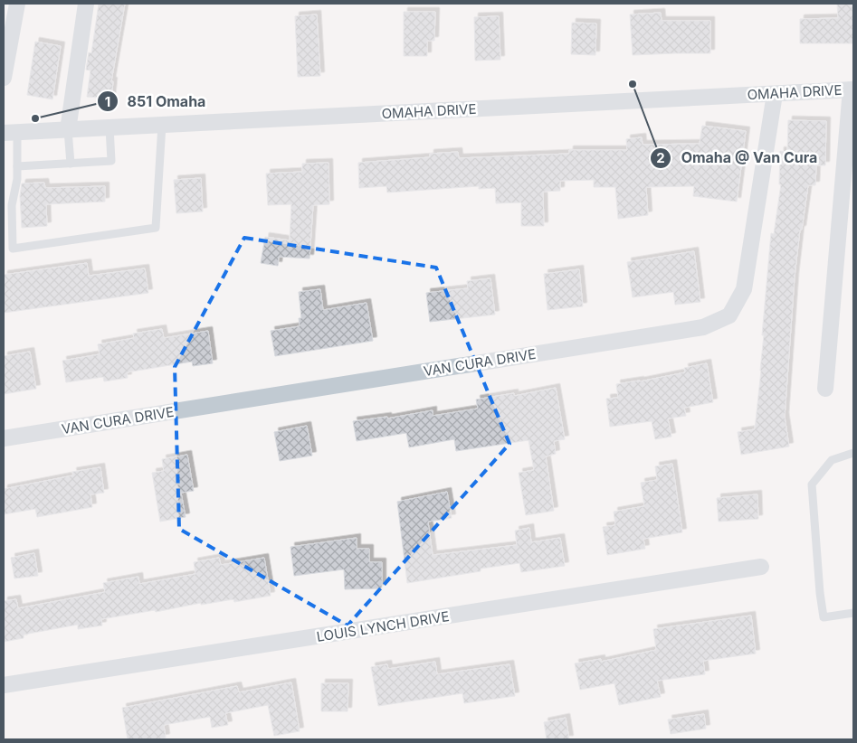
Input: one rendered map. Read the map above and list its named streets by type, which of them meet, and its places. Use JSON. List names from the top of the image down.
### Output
{
  "streets": {
    "street": ["OMAHA DRIVE", "VAN CURA DRIVE", "LOUIS LYNCH DRIVE"]
  },
  "crossings": [
    ["OMAHA DRIVE", "VAN CURA DRIVE"]
  ],
  "places": ["Omaha @ Van Cura", "851 Omaha"]
}
